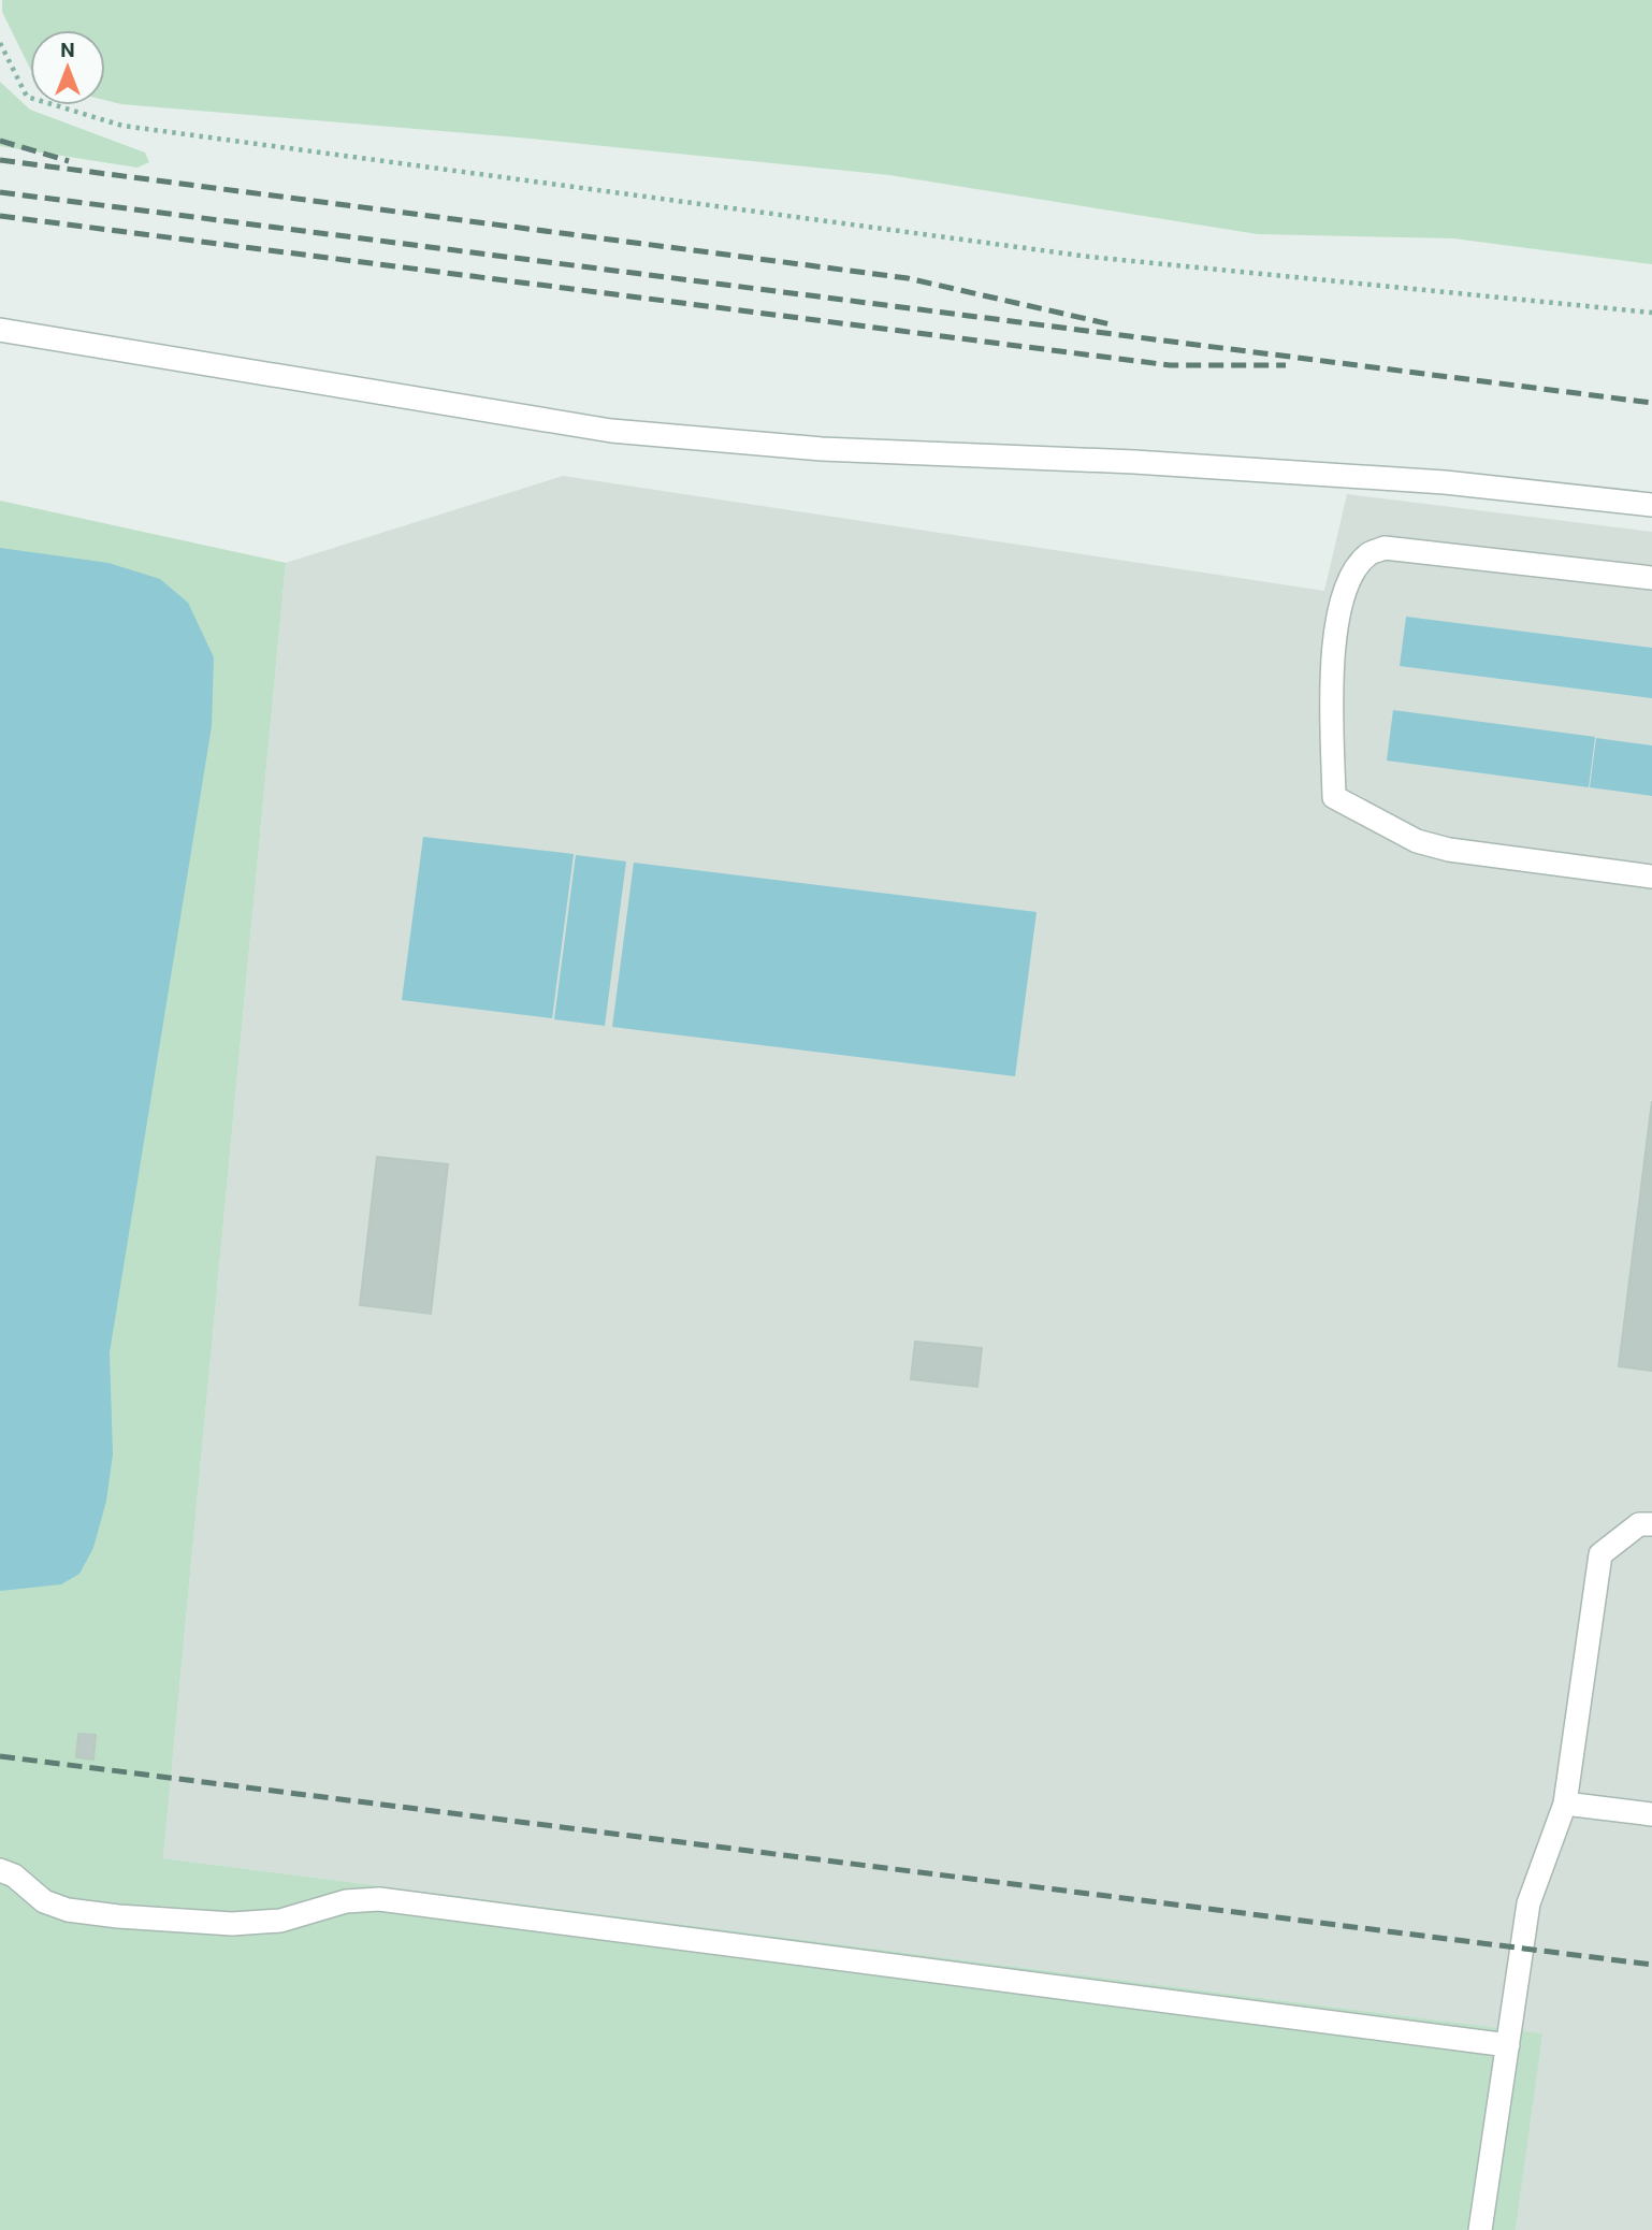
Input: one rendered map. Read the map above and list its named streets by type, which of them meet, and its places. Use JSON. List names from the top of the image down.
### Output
{
  "north": "top"
}
